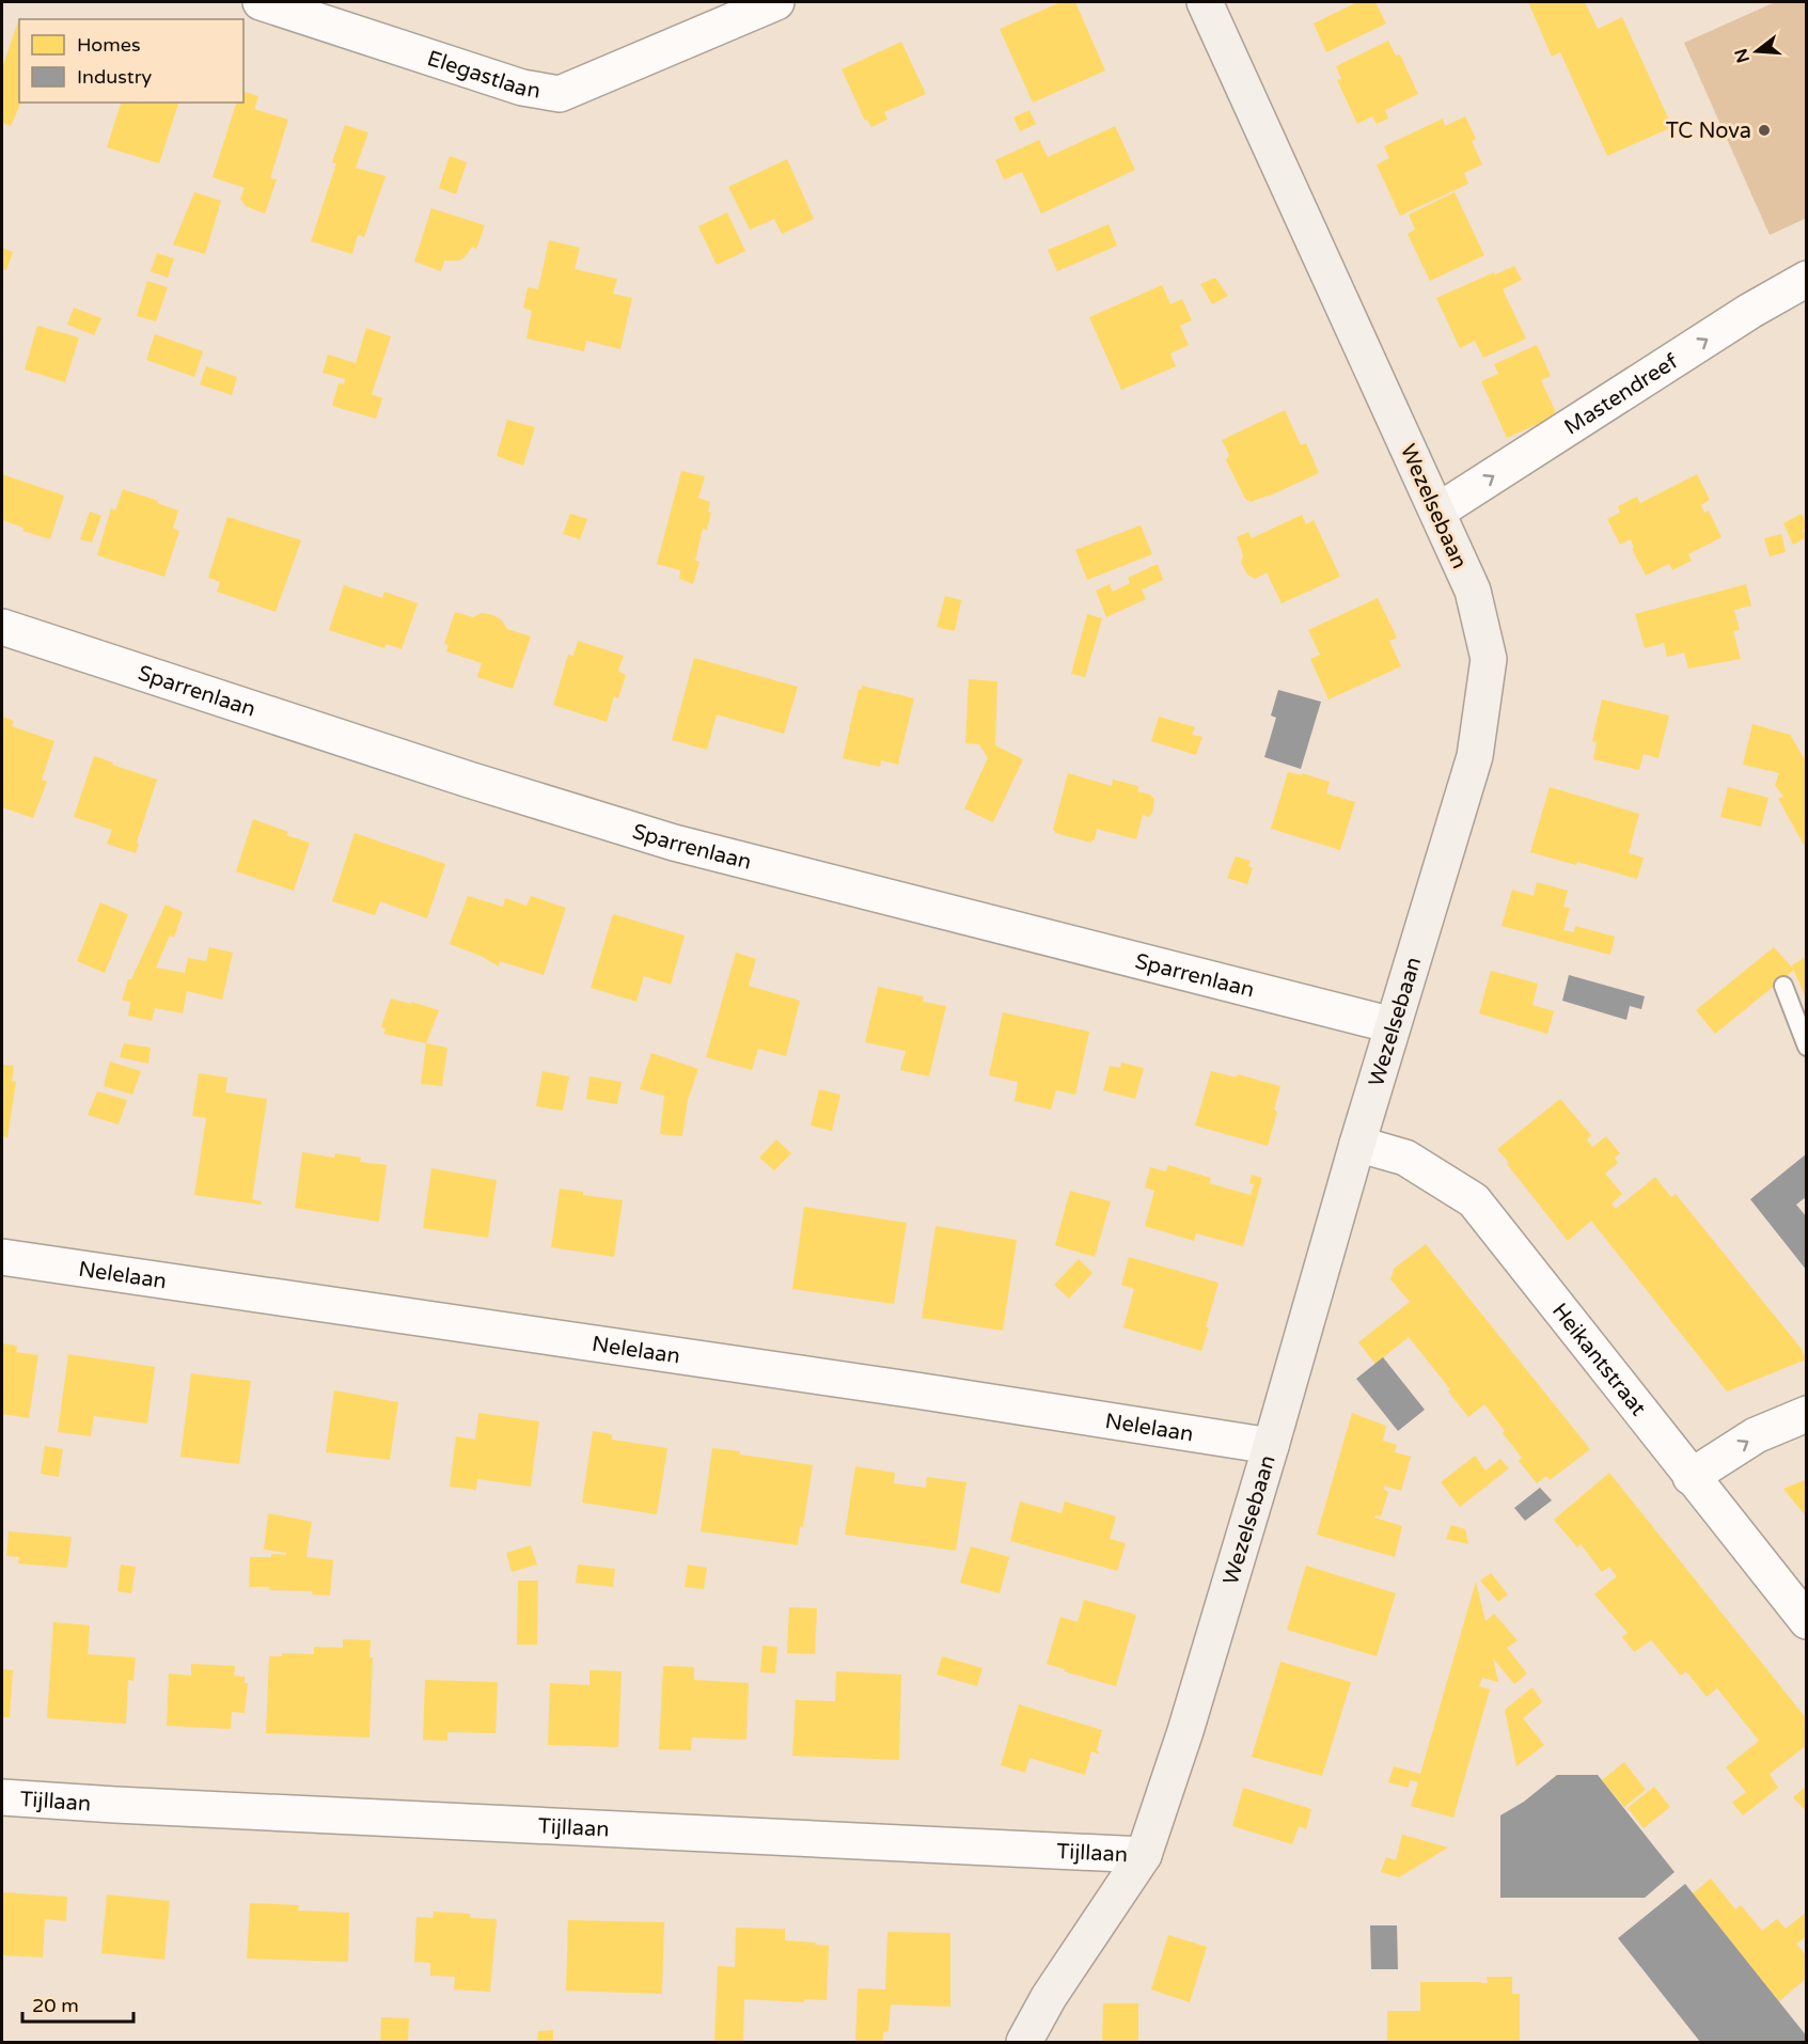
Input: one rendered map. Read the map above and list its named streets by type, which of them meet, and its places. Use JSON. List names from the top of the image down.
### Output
{
  "streets": {
    "street": [
      "Elegastlaan",
      "Mastendreef",
      "Wezelsebaan",
      "Sparrenlaan",
      "Nelelaan",
      "Heikantstraat",
      "Tijllaan"
    ]
  },
  "crossings": [
    ["Mastendreef", "Wezelsebaan"],
    ["Wezelsebaan", "Sparrenlaan"],
    ["Wezelsebaan", "Nelelaan"],
    ["Wezelsebaan", "Heikantstraat"],
    ["Wezelsebaan", "Tijllaan"]
  ],
  "one_way": ["Mastendreef"],
  "places": ["TC Nova"],
  "legend": ["Homes", "Industry"],
  "scale_bar": "20 m",
  "north": "left"
}
